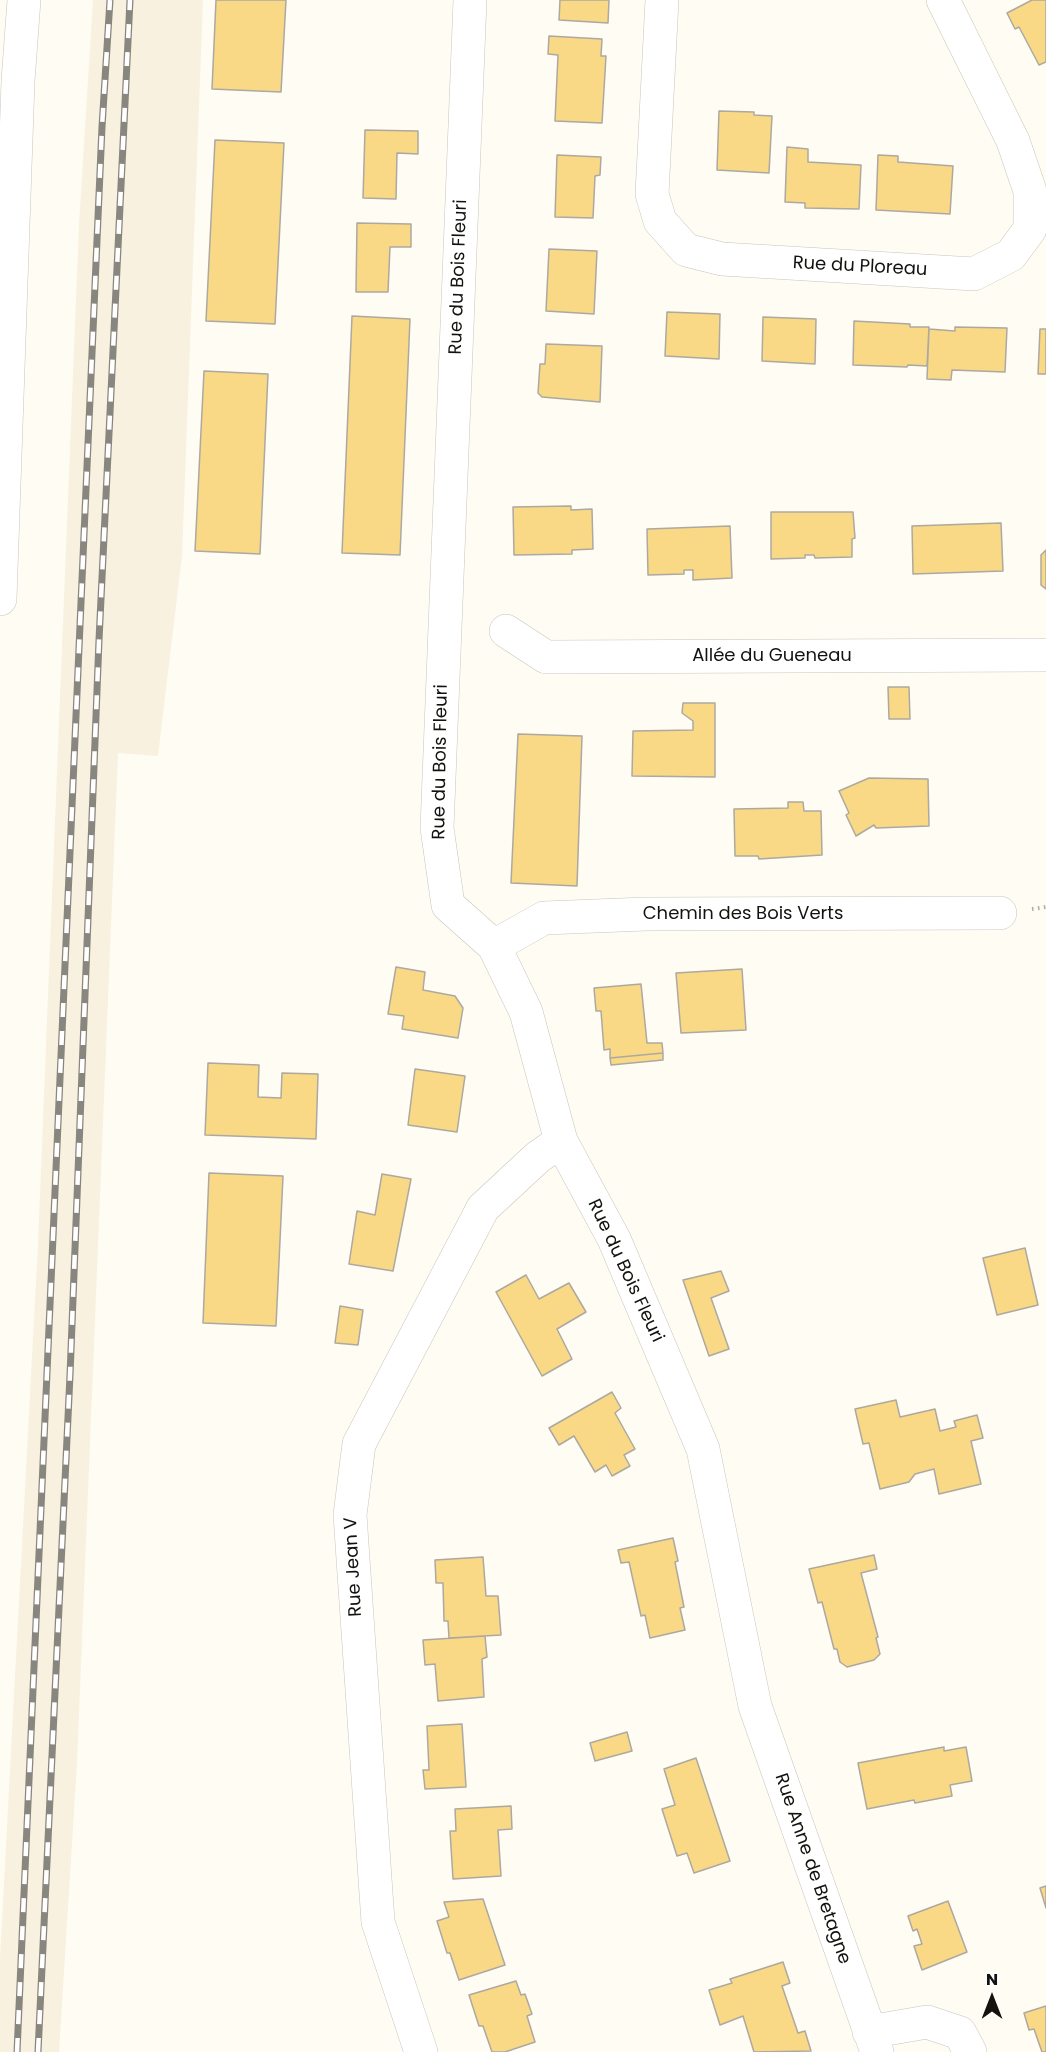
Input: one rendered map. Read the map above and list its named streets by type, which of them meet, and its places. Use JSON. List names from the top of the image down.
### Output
{
  "streets": {
    "street": [
      "Rue du Ploreau",
      "Rue du Bois Fleuri",
      "Allée du Gueneau",
      "Chemin des Bois Verts",
      "Rue Jean V",
      "Rue Anne de Bretagne"
    ]
  },
  "crossings": [
    ["Rue du Bois Fleuri", "Chemin des Bois Verts"],
    ["Rue du Bois Fleuri", "Rue Jean V"],
    ["Rue du Bois Fleuri", "Rue Anne de Bretagne"]
  ],
  "north": "top"
}
